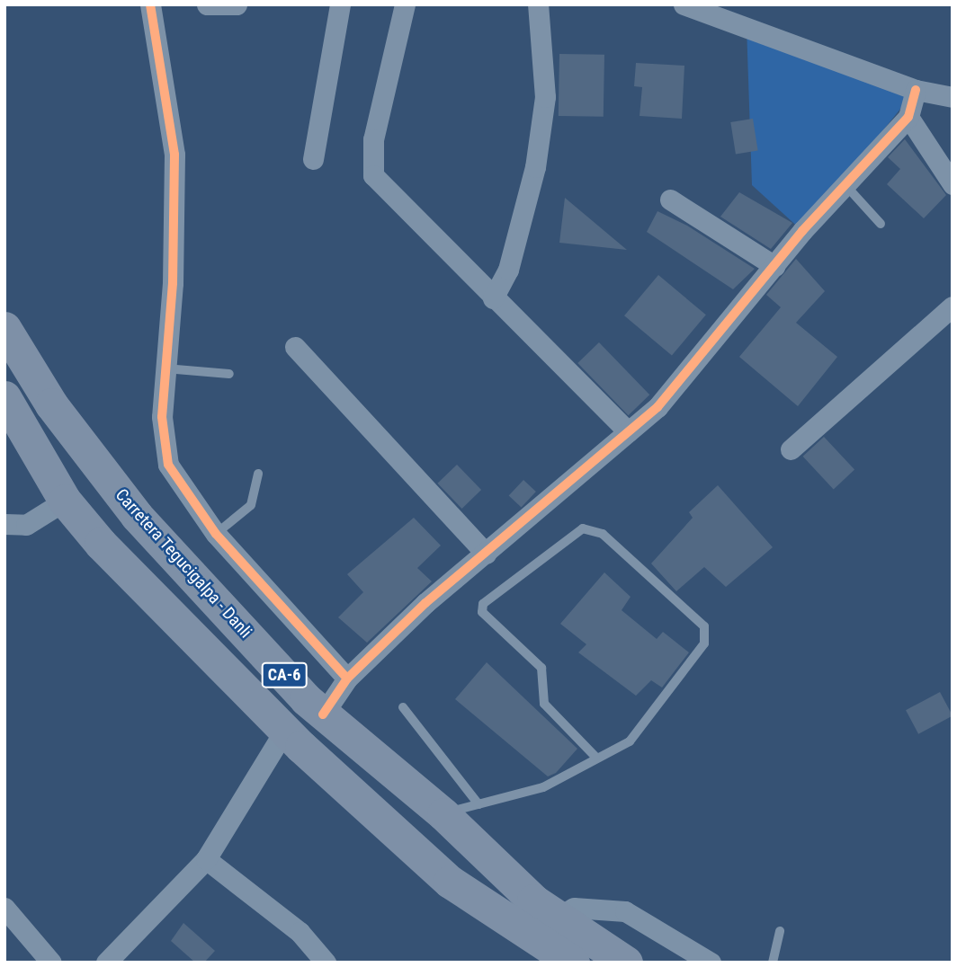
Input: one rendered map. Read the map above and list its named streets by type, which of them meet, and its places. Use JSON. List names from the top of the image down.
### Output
{
  "streets": {
    "highway": ["Carretera Tegucigalpa - Danli", "CA-6"]
  }
}
